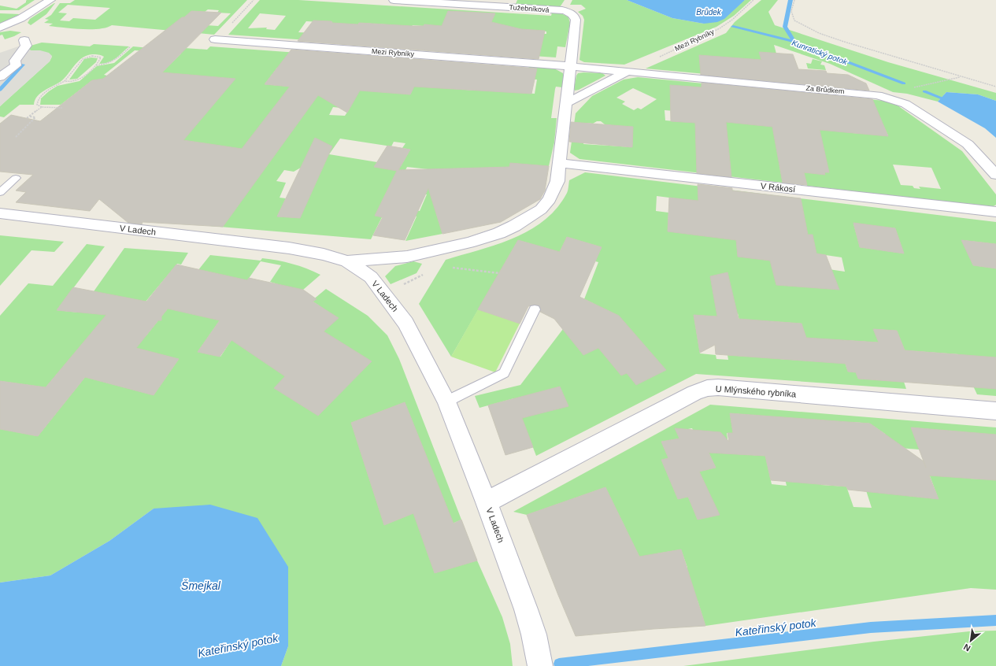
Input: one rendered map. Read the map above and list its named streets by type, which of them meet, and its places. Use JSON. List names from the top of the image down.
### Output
{
  "streets": {
    "street": [
      "Tužebníková",
      "Mezi Rybníky",
      "Za Brůdkem",
      "V Rákosí",
      "V Ladech",
      "U Mlýnského rybníka"
    ]
  },
  "crossings": [
    ["Tužebníková", "Mezi Rybníky"],
    ["Mezi Rybníky", "Za Brůdkem"],
    ["V Ladech", "U Mlýnského rybníka"]
  ],
  "water": [
    "Brůdek",
    "Kunratický potok",
    "Šmejkal",
    "Kateřinský potok"
  ],
  "north": "bottom left"
}
